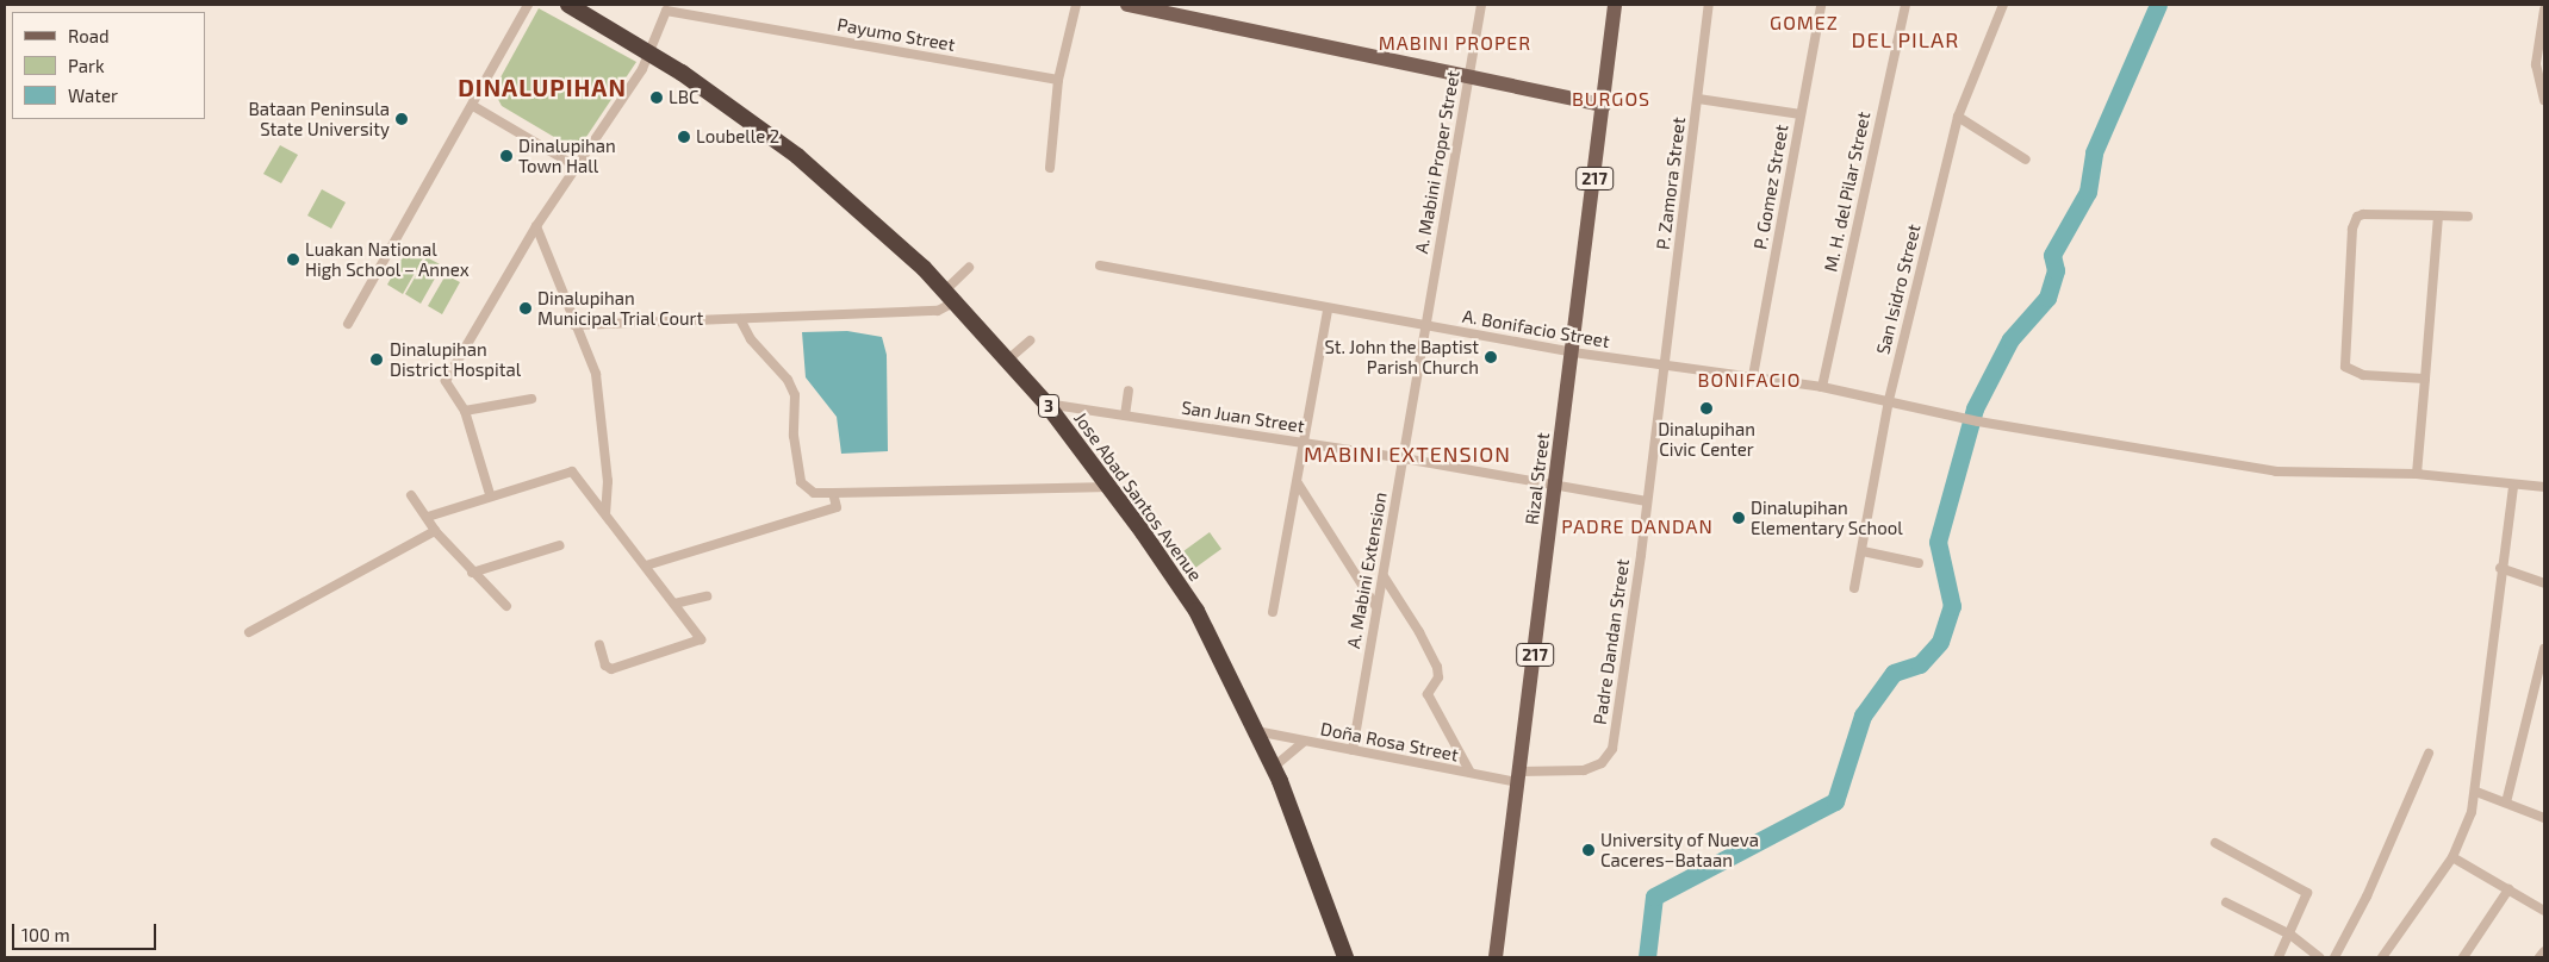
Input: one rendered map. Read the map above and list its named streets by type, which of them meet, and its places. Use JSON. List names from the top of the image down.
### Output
{
  "streets": {
    "highway": ["3", "Jose Abad Santos Avenue"],
    "main road": ["217", "Rizal Street"],
    "street": [
      "Payumo Street",
      "A. Mabini Proper Street",
      "P. Zamora Street",
      "P. Gomez Street",
      "M. H. del Pilar Street",
      "San Isidro Street",
      "A. Bonifacio Street",
      "San Juan Street",
      "A. Mabini Extension",
      "Padre Dandan Street",
      "Doña Rosa Street"
    ]
  },
  "crossings": [
    ["Payumo Street", "Jose Abad Santos Avenue"],
    ["A. Mabini Proper Street", "A. Bonifacio Street"],
    ["A. Mabini Proper Street", "A. Mabini Extension"],
    ["P. Zamora Street", "A. Bonifacio Street"],
    ["P. Zamora Street", "Padre Dandan Street"],
    ["P. Gomez Street", "A. Bonifacio Street"],
    ["M. H. del Pilar Street", "A. Bonifacio Street"],
    ["San Isidro Street", "A. Bonifacio Street"],
    ["A. Bonifacio Street", "Rizal Street"],
    ["A. Bonifacio Street", "A. Mabini Extension"],
    ["A. Bonifacio Street", "Padre Dandan Street"],
    ["San Juan Street", "Rizal Street"],
    ["San Juan Street", "Jose Abad Santos Avenue"],
    ["San Juan Street", "A. Mabini Extension"],
    ["San Juan Street", "Padre Dandan Street"],
    ["Rizal Street", "Padre Dandan Street"],
    ["Rizal Street", "Doña Rosa Street"],
    ["Jose Abad Santos Avenue", "Doña Rosa Street"],
    ["A. Mabini Extension", "Doña Rosa Street"],
    ["Padre Dandan Street", "Doña Rosa Street"]
  ],
  "districts": [
    "GOMEZ",
    "DEL PILAR",
    "MABINI PROPER",
    "DINALUPIHAN",
    "BURGOS",
    "BONIFACIO",
    "MABINI EXTENSION",
    "PADRE DANDAN"
  ],
  "places": [
    "LBC",
    "Bataan Peninsula State University",
    "Loubelle 2",
    "Dinalupihan Town Hall",
    "Luakan National High School – Annex",
    "Dinalupihan Municipal Trial Court",
    "St. John the Baptist Parish Church",
    "Dinalupihan District Hospital",
    "Dinalupihan Civic Center",
    "Dinalupihan Elementary School",
    "University of Nueva Caceres–Bataan"
  ],
  "legend": ["Road", "Park", "Water"],
  "scale_bar": "100 m"
}
